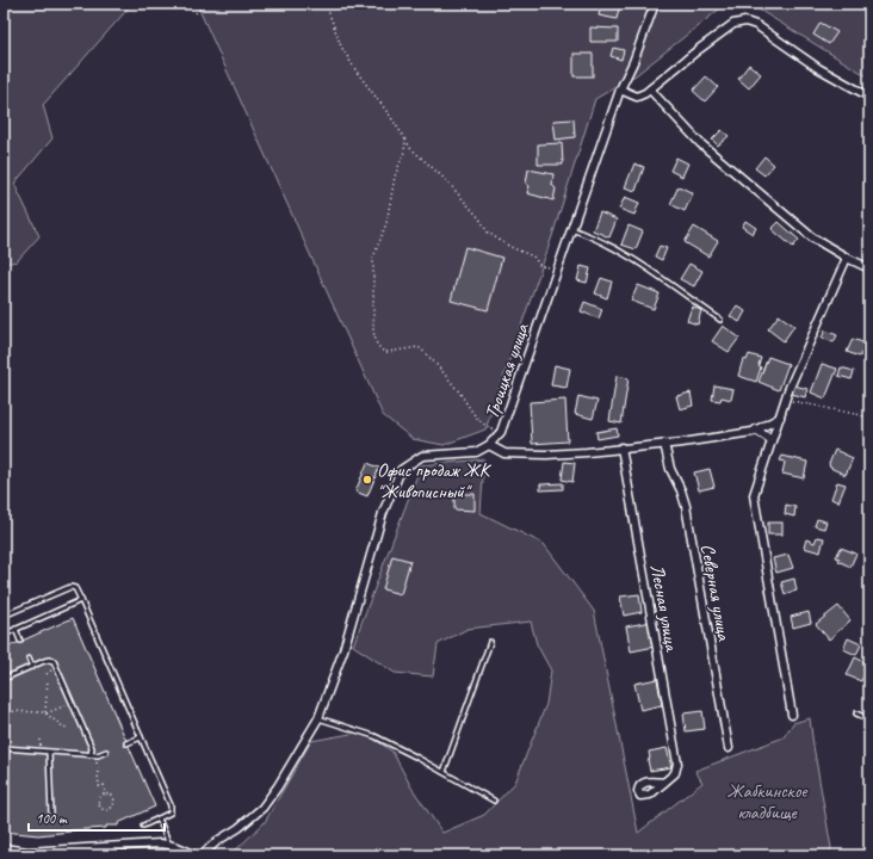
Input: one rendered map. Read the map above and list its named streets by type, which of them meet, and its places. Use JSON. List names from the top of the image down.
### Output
{
  "streets": {
    "street": ["Троицкая улица", "Северная улица", "Лесная улица"]
  },
  "parks": ["Жабкинское кладбище"],
  "places": ["Офис продаж ЖК \"Живописный\""],
  "scale_bar": "100 m"
}
